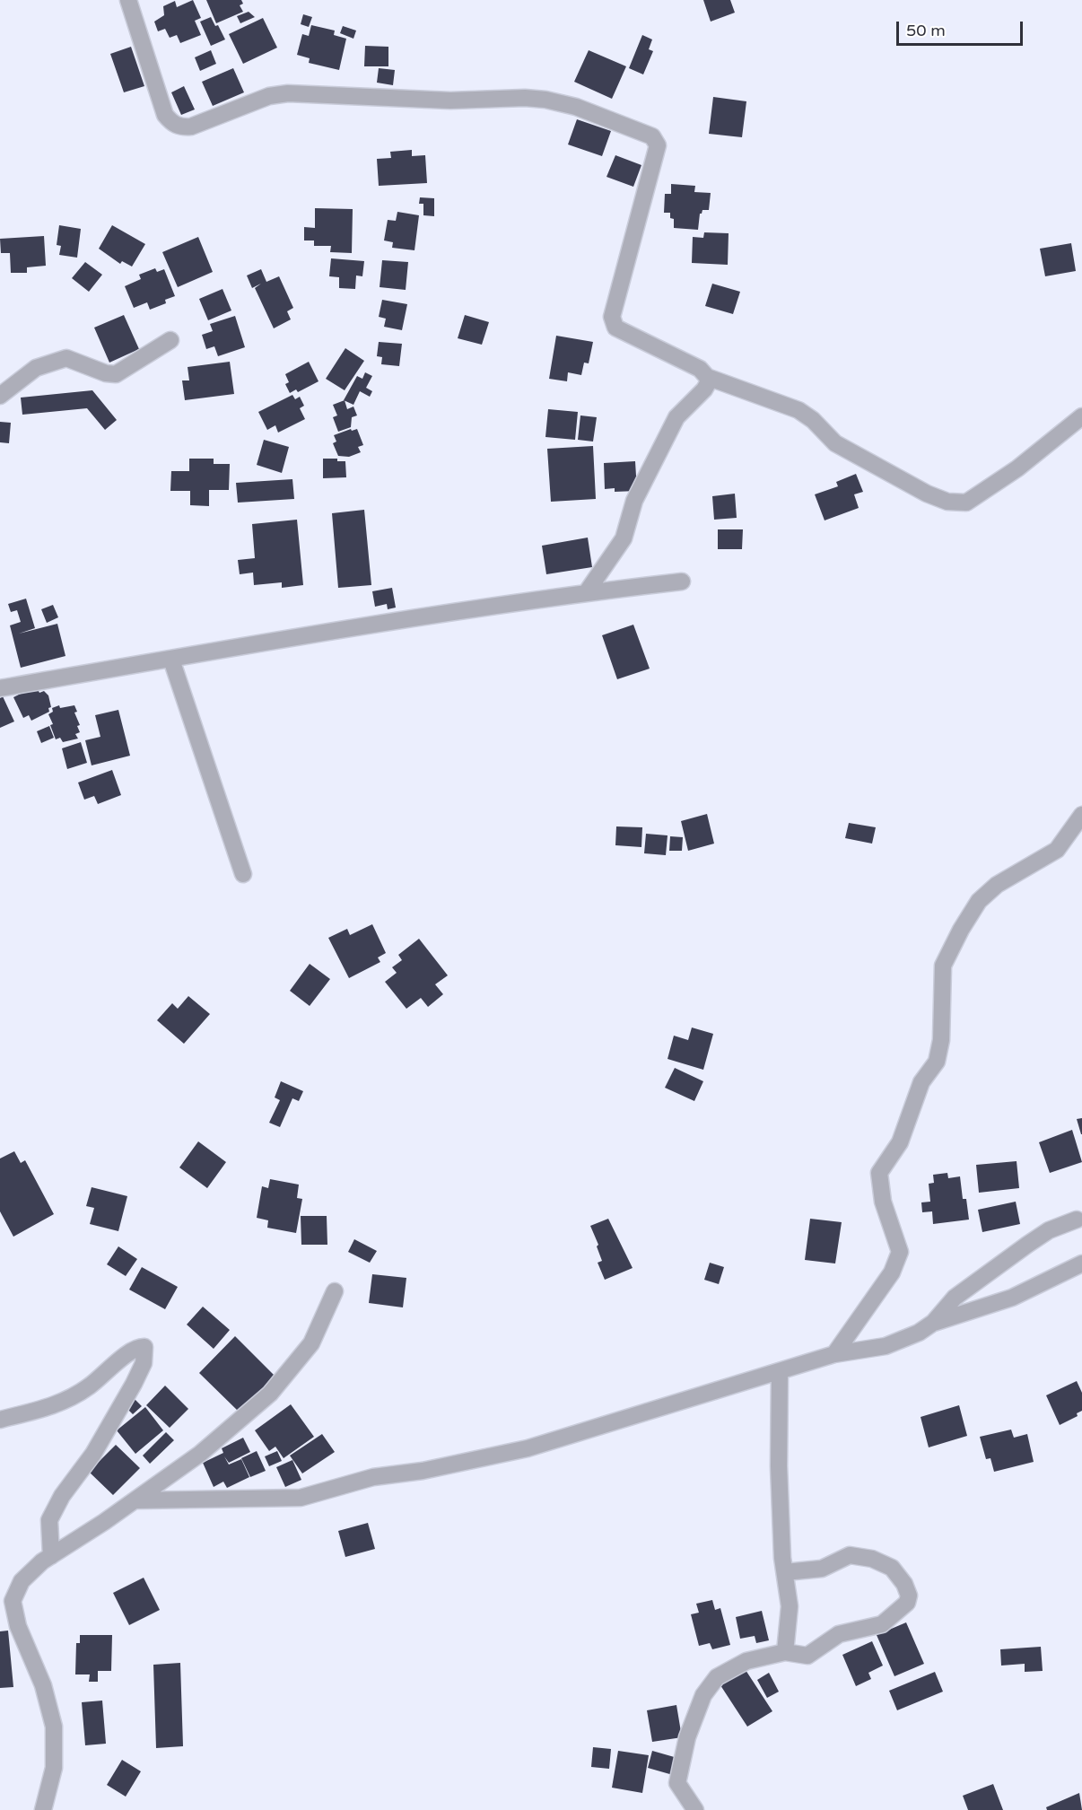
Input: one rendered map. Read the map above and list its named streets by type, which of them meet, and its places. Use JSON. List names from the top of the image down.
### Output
{
  "scale_bar": "50 m"
}
